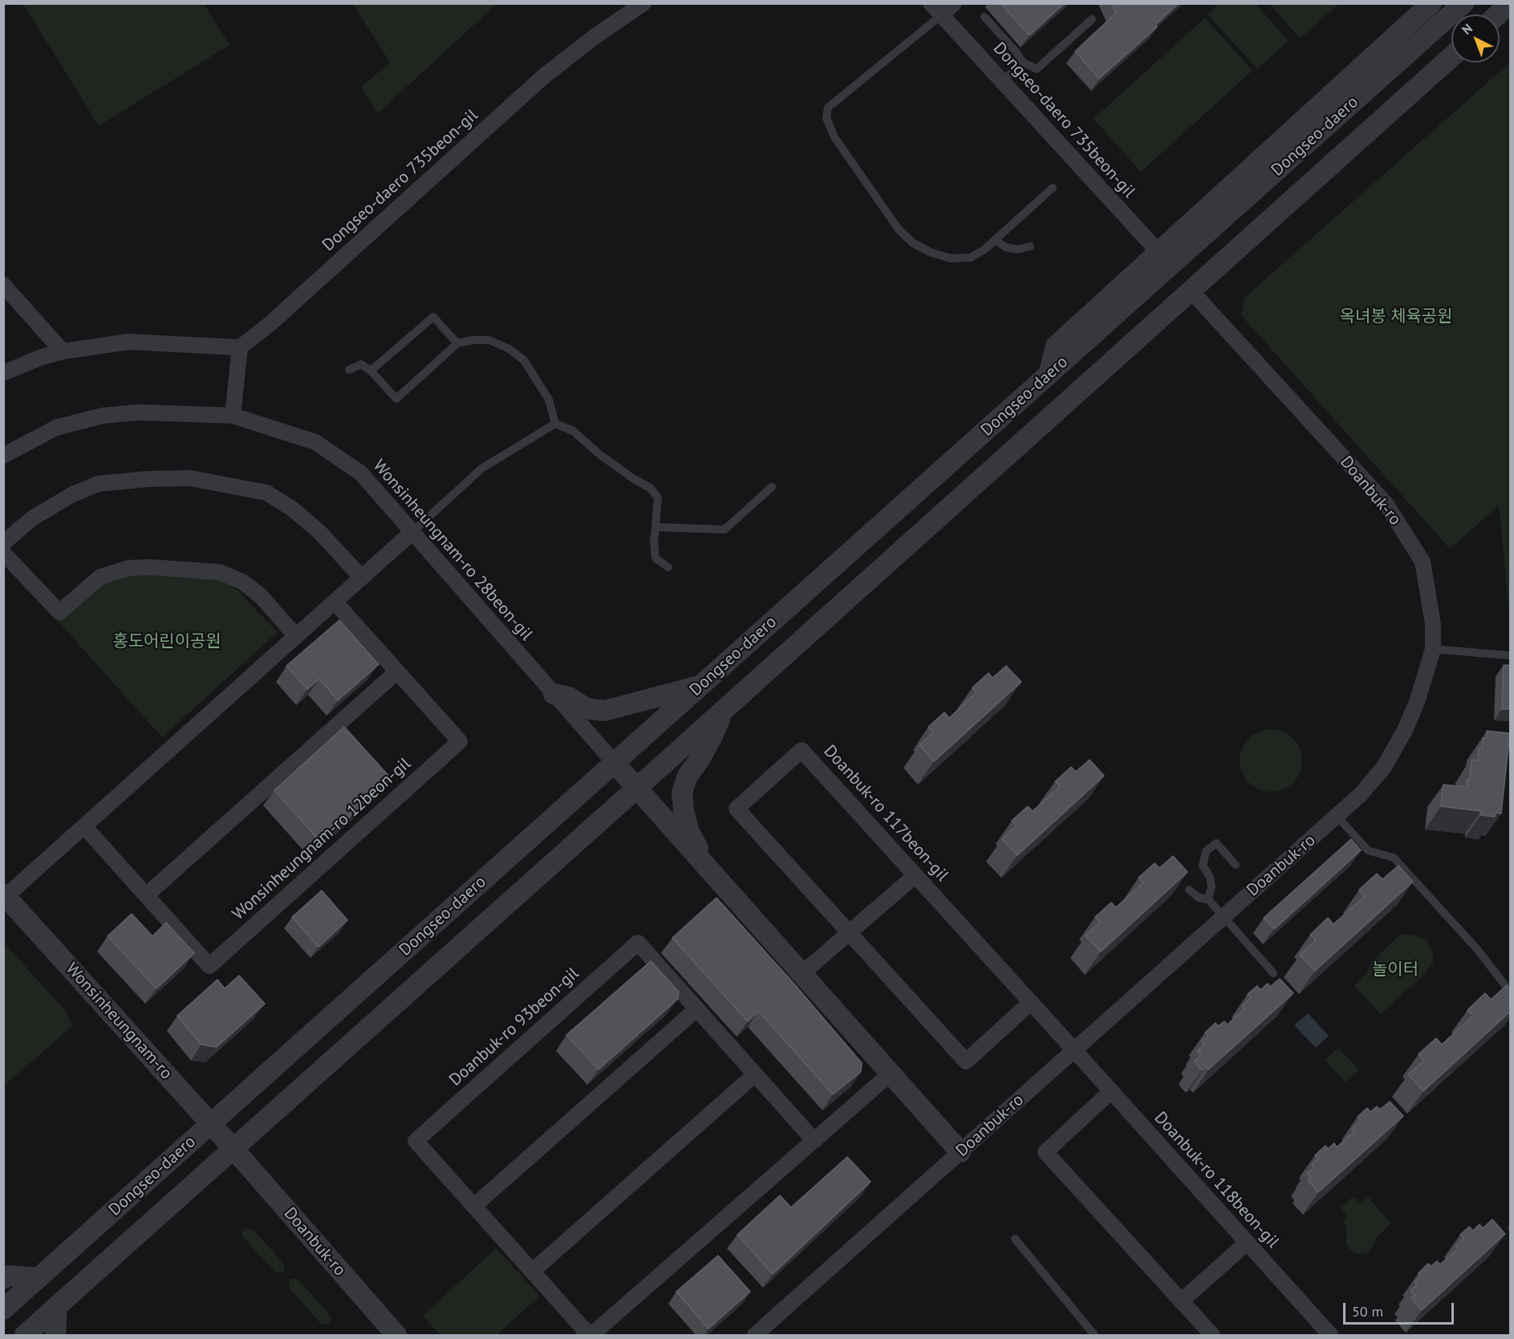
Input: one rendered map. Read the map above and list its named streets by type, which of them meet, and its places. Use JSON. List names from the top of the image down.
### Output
{
  "streets": {
    "street": [
      "Dongseo-daero 735beon-gil",
      "Dongseo-daero",
      "Doanbuk-ro",
      "Wonsinheungnam-ro 28beon-gil",
      "Doanbuk-ro 117beon-gil",
      "Wonsinheungnam-ro 12beon-gil",
      "Wonsinheungnam-ro",
      "Doanbuk-ro 93beon-gil",
      "Doanbuk-ro 118beon-gil"
    ]
  },
  "crossings": [
    ["Dongseo-daero", "Doanbuk-ro"],
    ["Dongseo-daero", "Wonsinheungnam-ro 28beon-gil"],
    ["Dongseo-daero", "Wonsinheungnam-ro"],
    ["Doanbuk-ro", "Doanbuk-ro 117beon-gil"],
    ["Doanbuk-ro", "Wonsinheungnam-ro"],
    ["Doanbuk-ro", "Doanbuk-ro 118beon-gil"],
    ["Doanbuk-ro 117beon-gil", "Doanbuk-ro 118beon-gil"]
  ],
  "parks": ["옥녀봉 체육공원", "홍도어린이공원", "놀이터"],
  "scale_bar": "50 m",
  "north": "top left"
}
